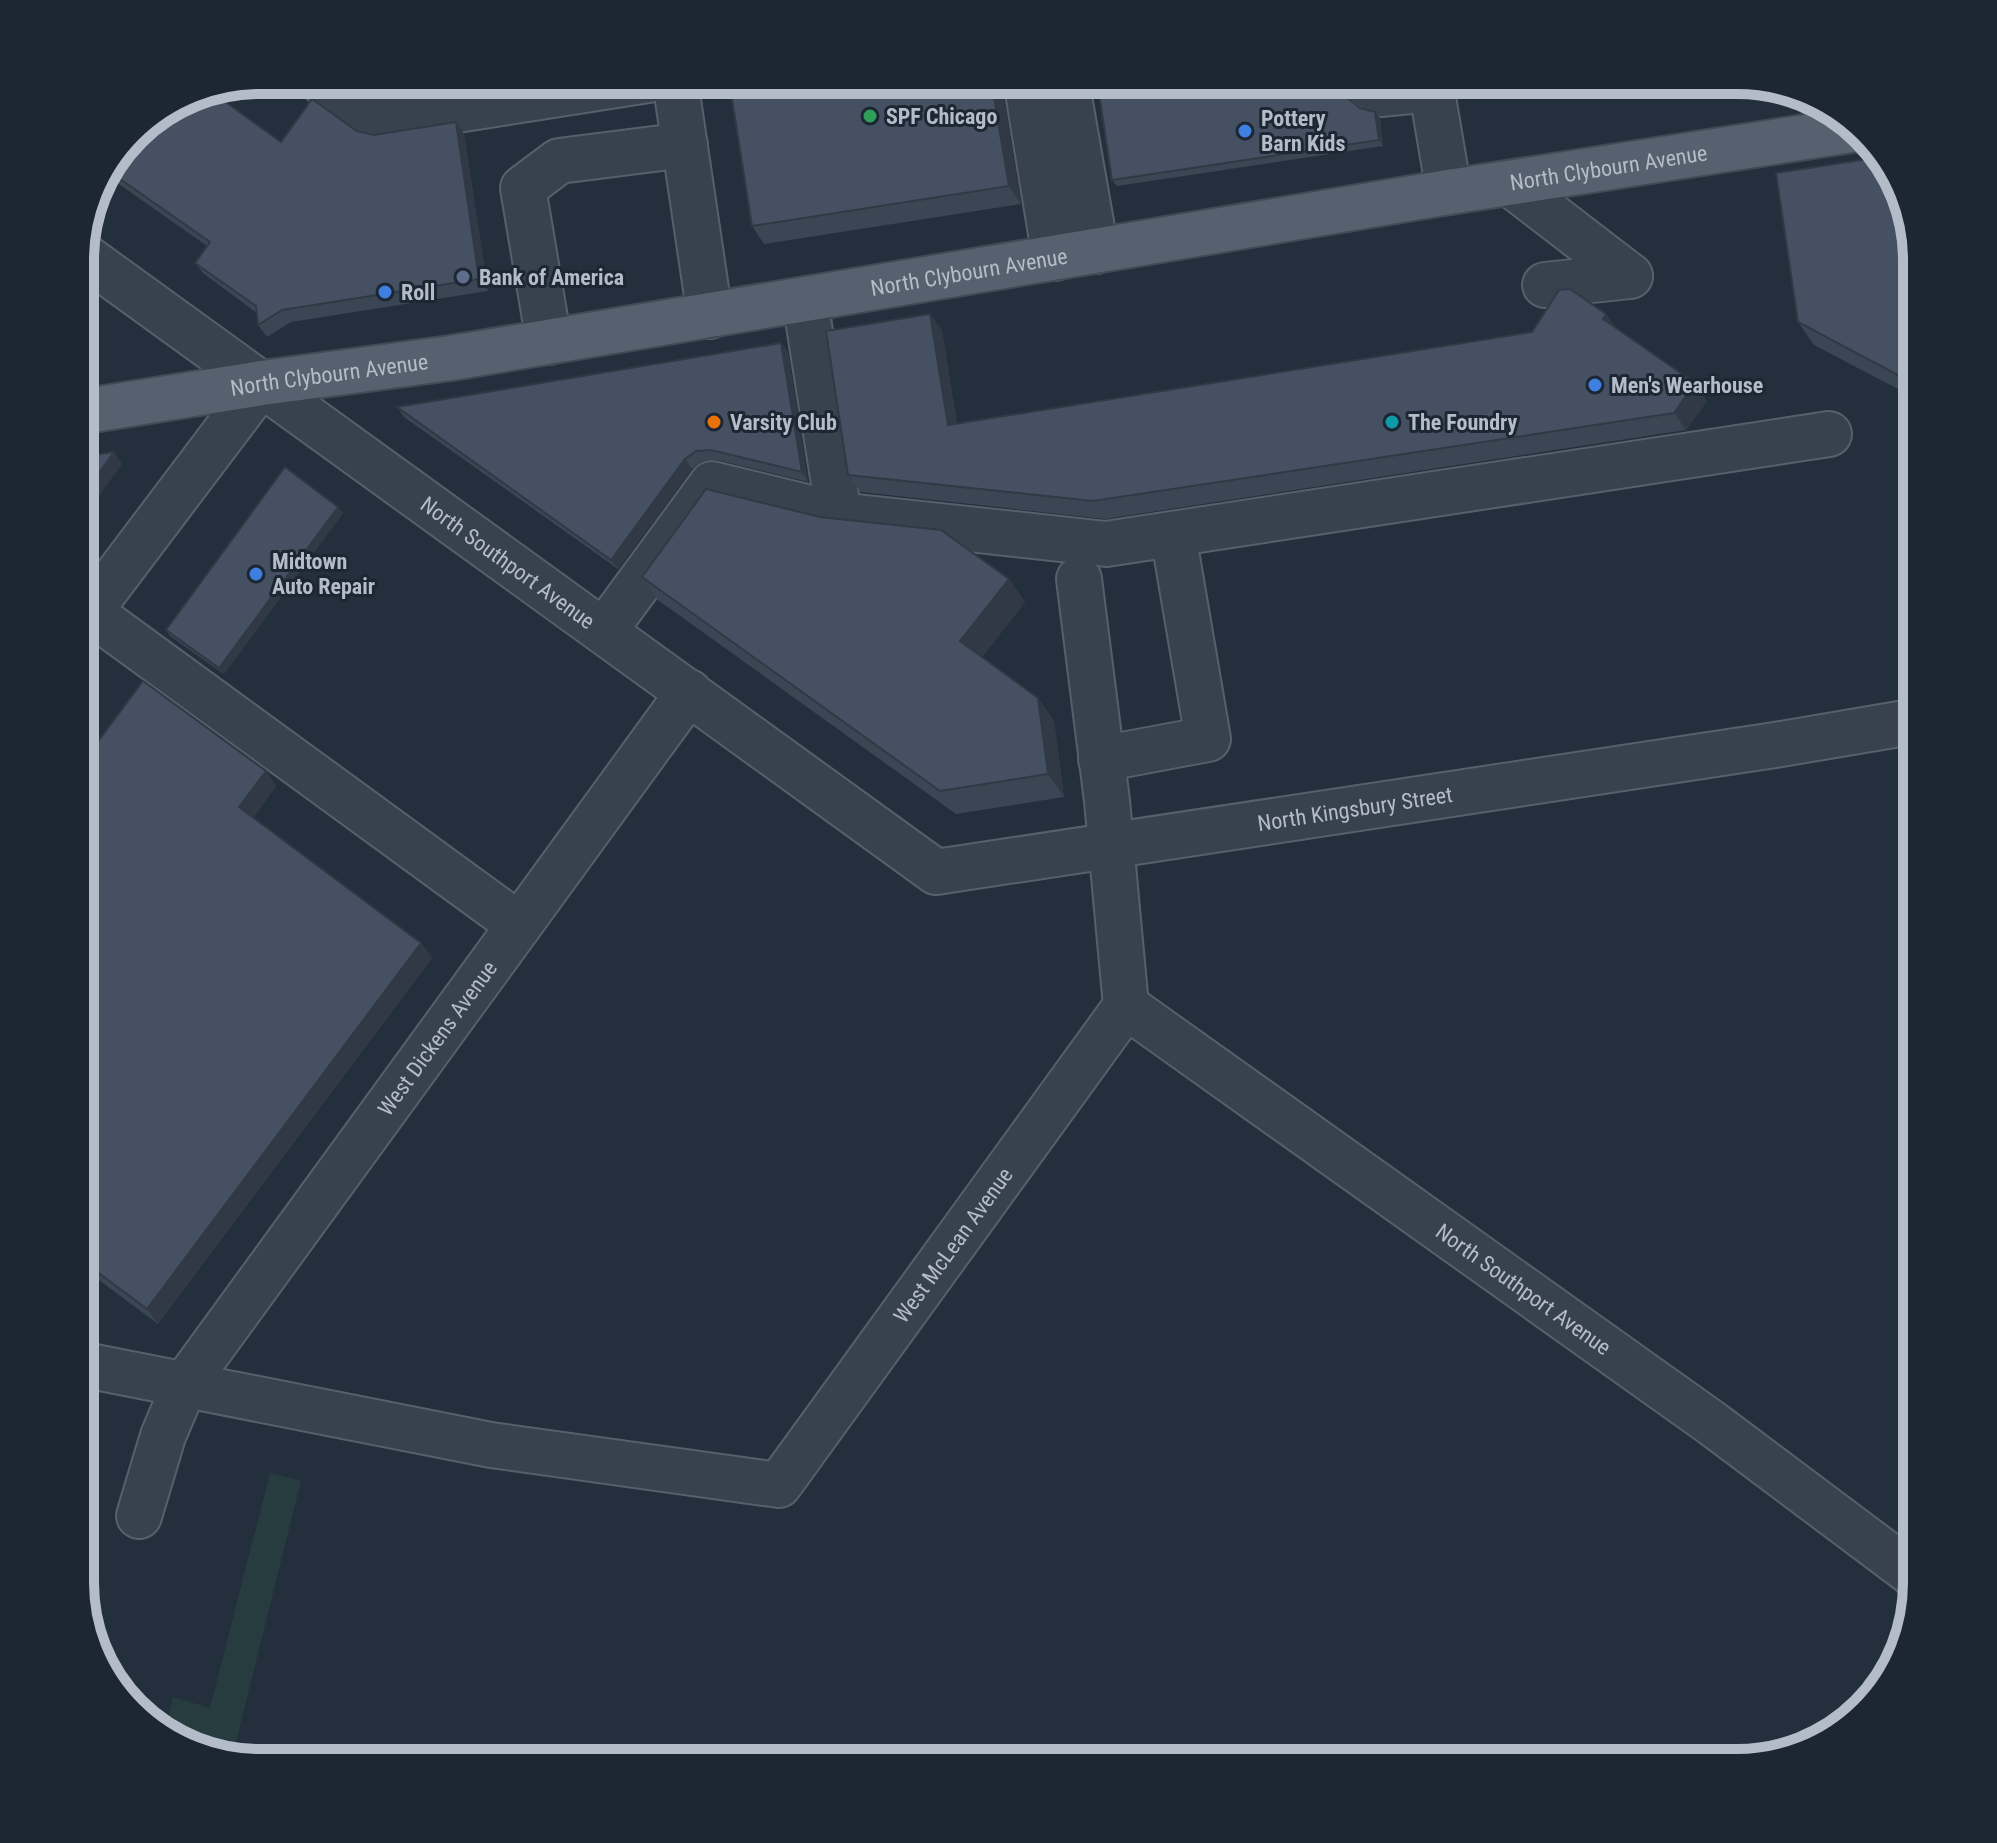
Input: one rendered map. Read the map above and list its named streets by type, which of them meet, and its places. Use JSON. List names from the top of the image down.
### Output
{
  "streets": {
    "main road": ["North Clybourn Avenue"],
    "street": [
      "North Southport Avenue",
      "North Kingsbury Street",
      "West Dickens Avenue",
      "West McLean Avenue"
    ]
  },
  "crossings": [
    ["North Clybourn Avenue", "North Southport Avenue"],
    ["North Southport Avenue", "North Kingsbury Street"],
    ["North Southport Avenue", "West Dickens Avenue"],
    ["North Southport Avenue", "West McLean Avenue"],
    ["West Dickens Avenue", "West McLean Avenue"]
  ],
  "places": [
    "SPF Chicago",
    "Pottery Barn Kids",
    "Bank of America",
    "Roll",
    "Men's Wearhouse",
    "Varsity Club",
    "The Foundry",
    "Midtown Auto Repair"
  ]
}
